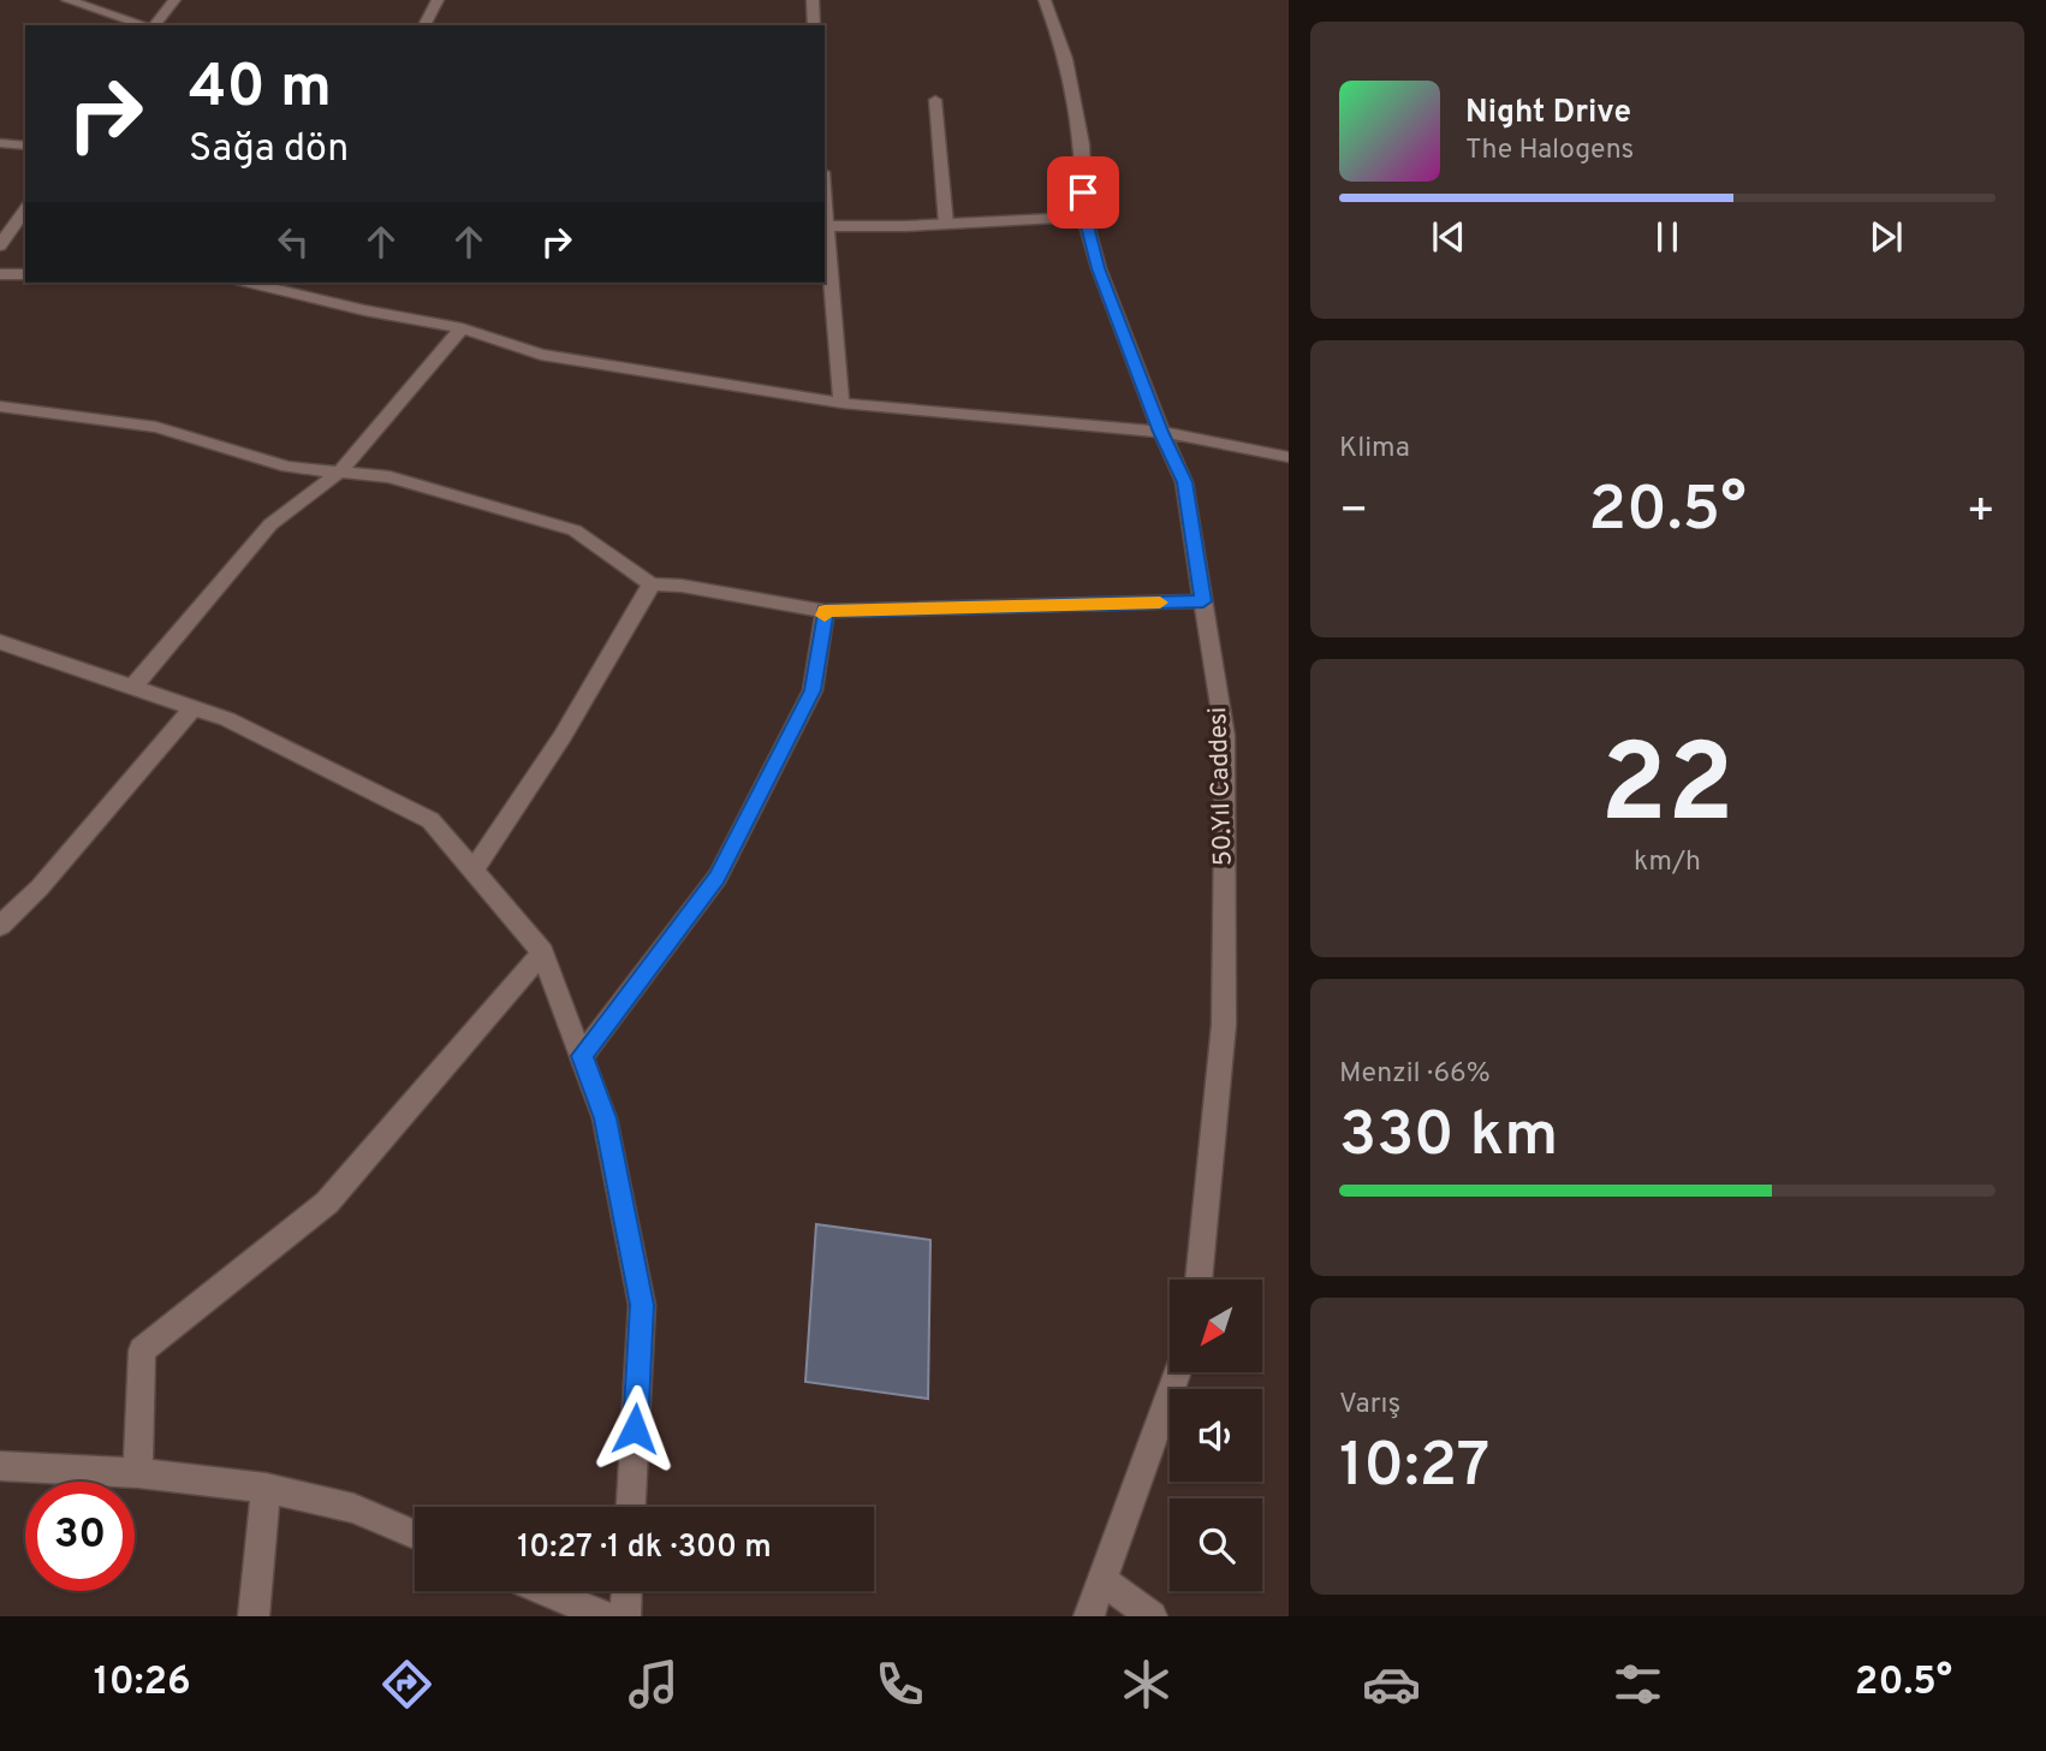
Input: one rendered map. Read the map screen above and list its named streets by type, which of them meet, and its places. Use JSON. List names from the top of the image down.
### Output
{
  "streets": {
    "street": ["50.Yıl Caddesi"]
  },
  "north": "bottom left",
  "page": {
    "turn": ["40 m", "Sağa dön"],
    "song": ["Night Drive", "The Halogens"],
    "tile": [
      "Klima",
      ["22", "km/h"],
      ["Menzil · 66%", "330 km"],
      ["Varış", "10:27"]
    ],
    "heat": ["−", "20.5°", "+"],
    "limit": "30",
    "trip": "10:27 · 1 dk · 300 m",
    "tabs": ["10:26", "20.5°"]
  }
}
